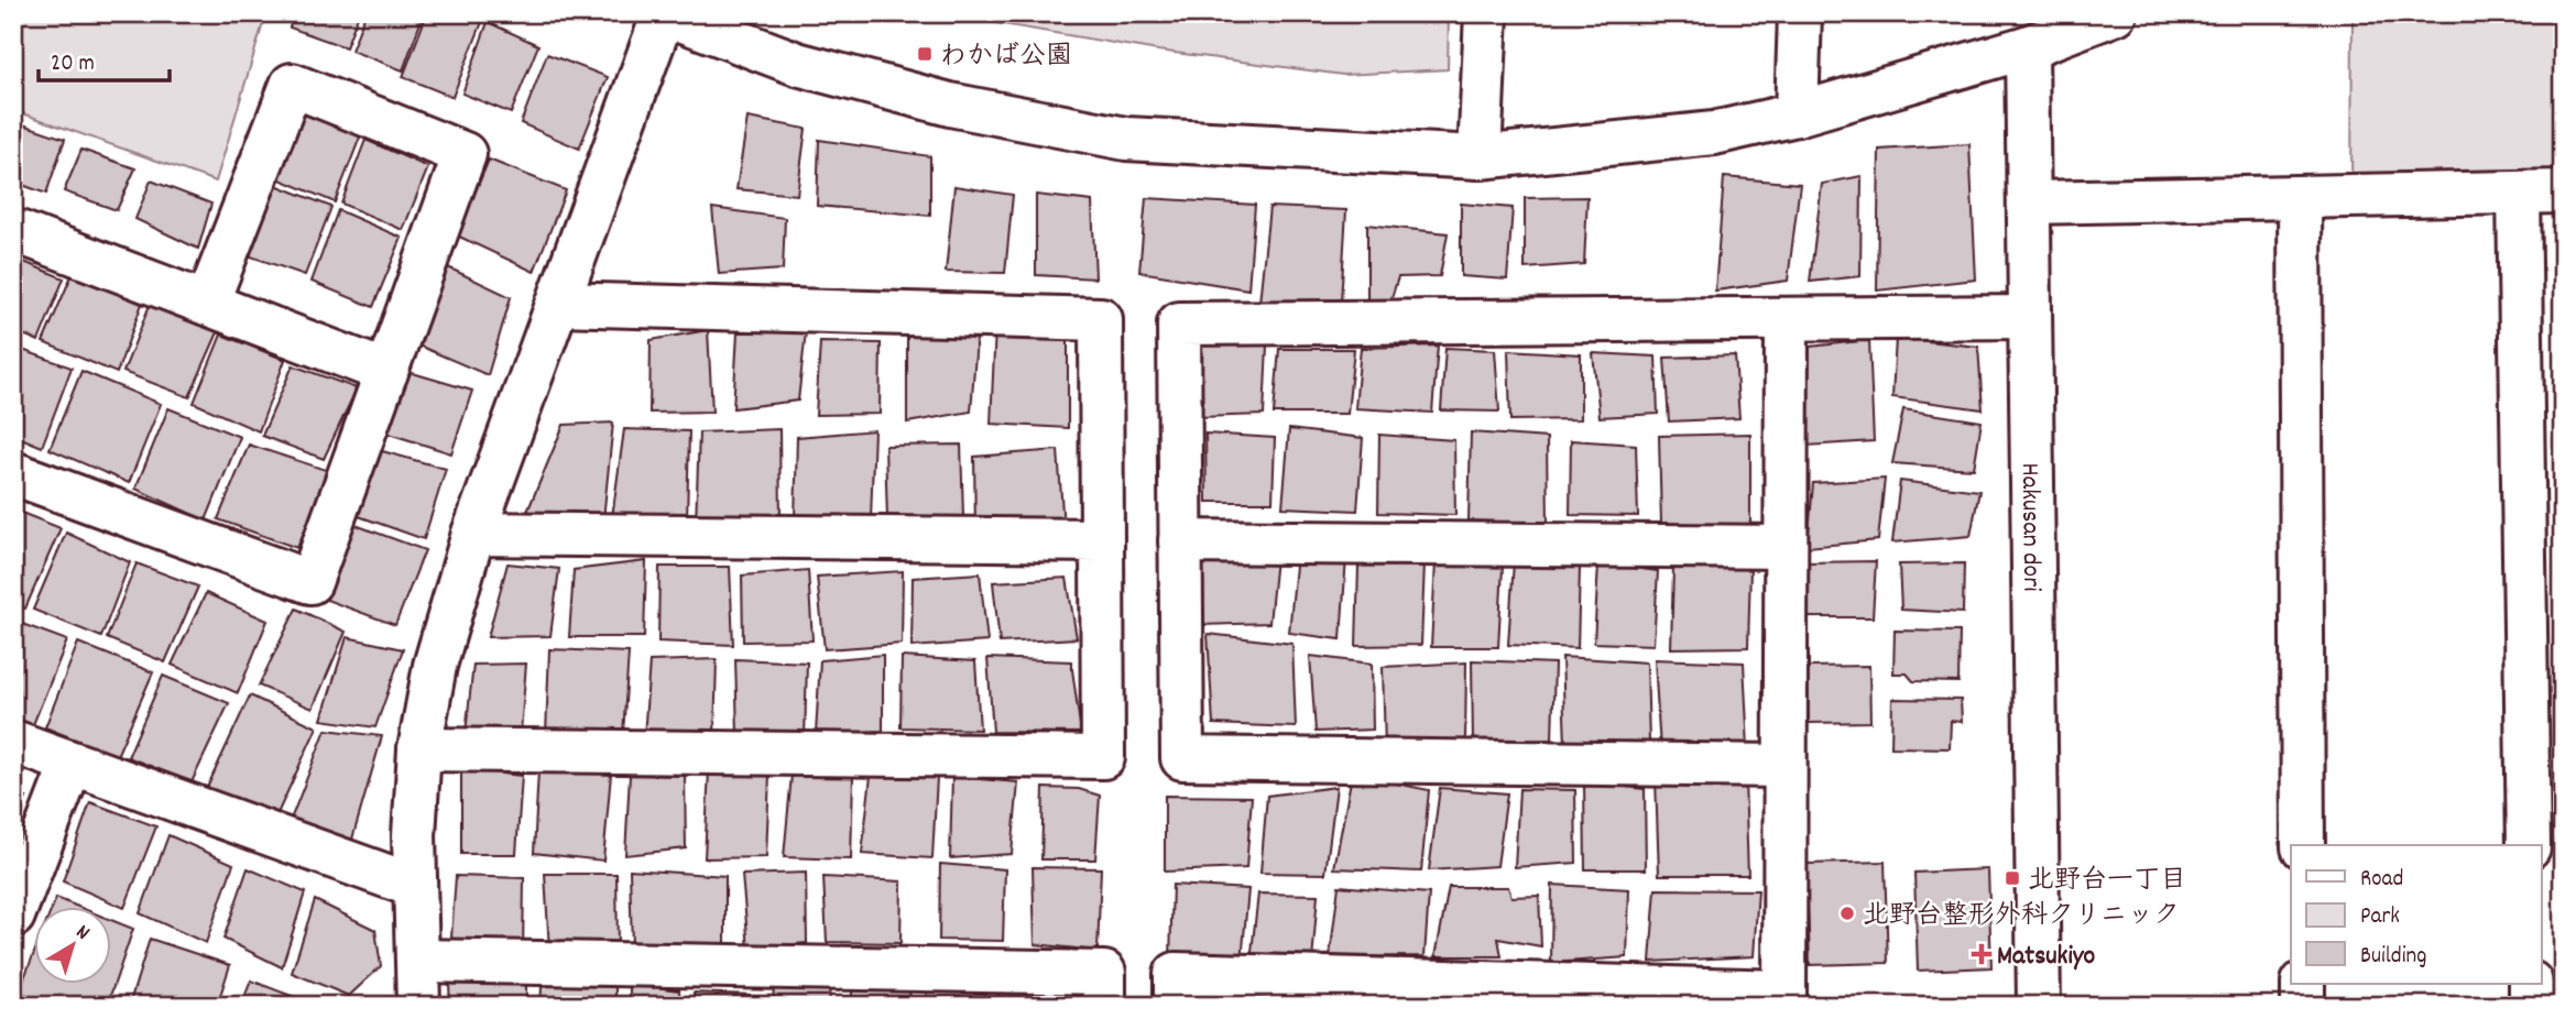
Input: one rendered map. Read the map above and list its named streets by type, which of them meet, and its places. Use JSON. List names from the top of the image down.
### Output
{
  "streets": {
    "street": ["Hakusan dori"]
  },
  "places": {
    "transit": ["わかば公園", "北野台一丁目"],
    "other": ["北野台整形外科クリニック"],
    "health": ["Matsukiyo"]
  },
  "legend": ["Road", "Park", "Building"],
  "scale_bar": "20 m",
  "north": "top right"
}
